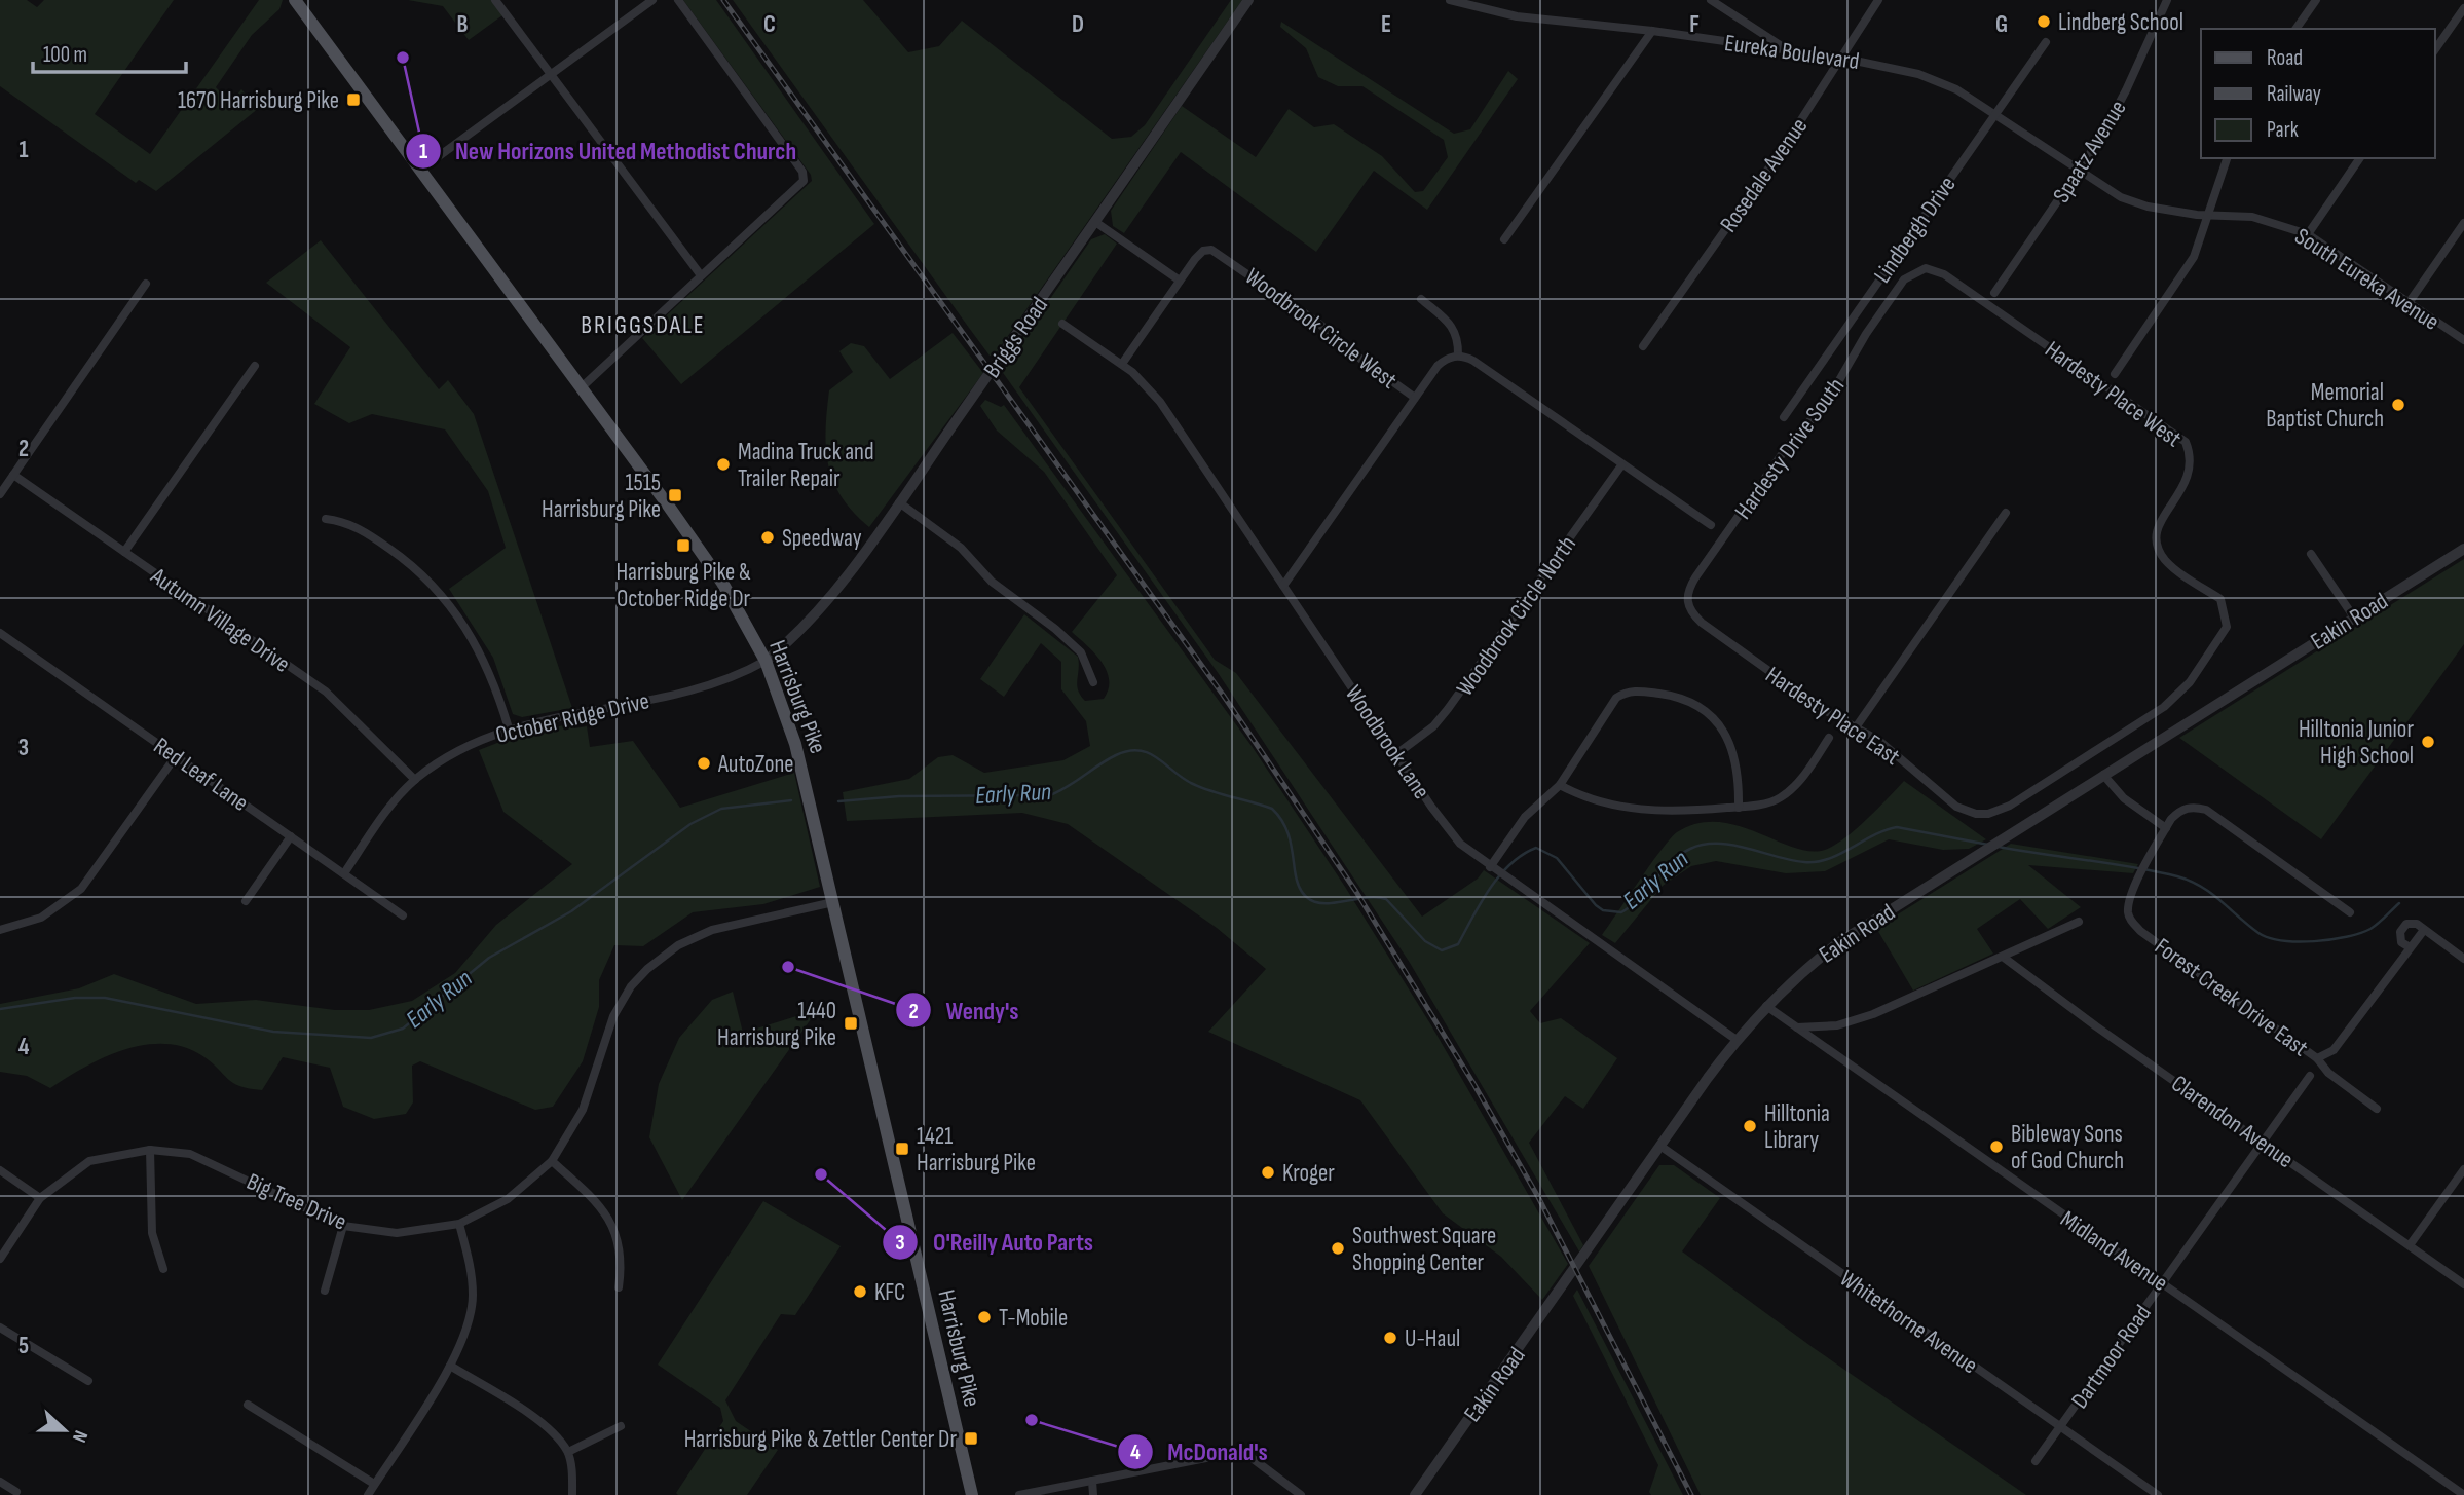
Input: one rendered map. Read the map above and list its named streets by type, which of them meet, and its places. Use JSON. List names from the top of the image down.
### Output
{
  "streets": {
    "main road": ["Harrisburg Pike"],
    "street": [
      "Eureka Boulevard",
      "Spaatz Avenue",
      "Rosedale Avenue",
      "Lindbergh Drive",
      "South Eureka Avenue",
      "Woodbrook Circle West",
      "Briggs Road",
      "Hardesty Place West",
      "Hardesty Drive South",
      "Woodbrook Circle North",
      "Autumn Village Drive",
      "Eakin Road",
      "Hardesty Place East",
      "October Ridge Drive",
      "Woodbrook Lane",
      "Red Leaf Lane",
      "Forest Creek Drive East",
      "Clarendon Avenue",
      "Big Tree Drive",
      "Midland Avenue",
      "Whitethorne Avenue",
      "Dartmoor Road"
    ]
  },
  "crossings": [
    ["Eureka Boulevard", "Rosedale Avenue"],
    ["Eureka Boulevard", "Lindbergh Drive"],
    ["Eureka Boulevard", "South Eureka Avenue"],
    ["Spaatz Avenue", "South Eureka Avenue"],
    ["Lindbergh Drive", "South Eureka Avenue"],
    ["Briggs Road", "Harrisburg Pike"],
    ["Briggs Road", "October Ridge Drive"],
    ["Hardesty Place West", "Hardesty Drive South"],
    ["Hardesty Place West", "Hardesty Place East"],
    ["Hardesty Drive South", "Hardesty Place East"],
    ["Woodbrook Circle North", "Woodbrook Lane"],
    ["Autumn Village Drive", "October Ridge Drive"],
    ["Eakin Road", "Woodbrook Lane"],
    ["Eakin Road", "Midland Avenue"],
    ["Eakin Road", "Whitethorne Avenue"],
    ["Harrisburg Pike", "October Ridge Drive"],
    ["Harrisburg Pike", "Big Tree Drive"],
    ["October Ridge Drive", "Red Leaf Lane"],
    ["Clarendon Avenue", "Dartmoor Road"],
    ["Midland Avenue", "Dartmoor Road"],
    ["Whitethorne Avenue", "Dartmoor Road"]
  ],
  "districts": ["BRIGGSDALE"],
  "water": ["Early Run"],
  "places": {
    "other": [
      "Lindberg School",
      "New Horizons United Methodist Church",
      "Memorial Baptist Church",
      "Madina Truck and Trailer Repair",
      "Speedway",
      "Hilltonia Junior High School",
      "AutoZone",
      "Wendy's",
      "Hilltonia Library",
      "Bibleway Sons of God Church",
      "Kroger",
      "O'Reilly Auto Parts",
      "Southwest Square Shopping Center",
      "KFC",
      "T-Mobile",
      "U-Haul",
      "McDonald's"
    ],
    "transit": [
      "1670 Harrisburg Pike",
      "1515 Harrisburg Pike",
      "Harrisburg Pike & October Ridge Dr",
      "1440 Harrisburg Pike",
      "1421 Harrisburg Pike",
      "Harrisburg Pike & Zettler Center Dr"
    ]
  },
  "legend": ["Road", "Railway", "Park"],
  "scale_bar": "100 m",
  "north": "right",
  "grid": {
    "columns": [
      "B",
      "C",
      "D",
      "E",
      "F",
      "G"
    ],
    "rows": [
      "1",
      "2",
      "3",
      "4",
      "5"
    ]
  }
}
